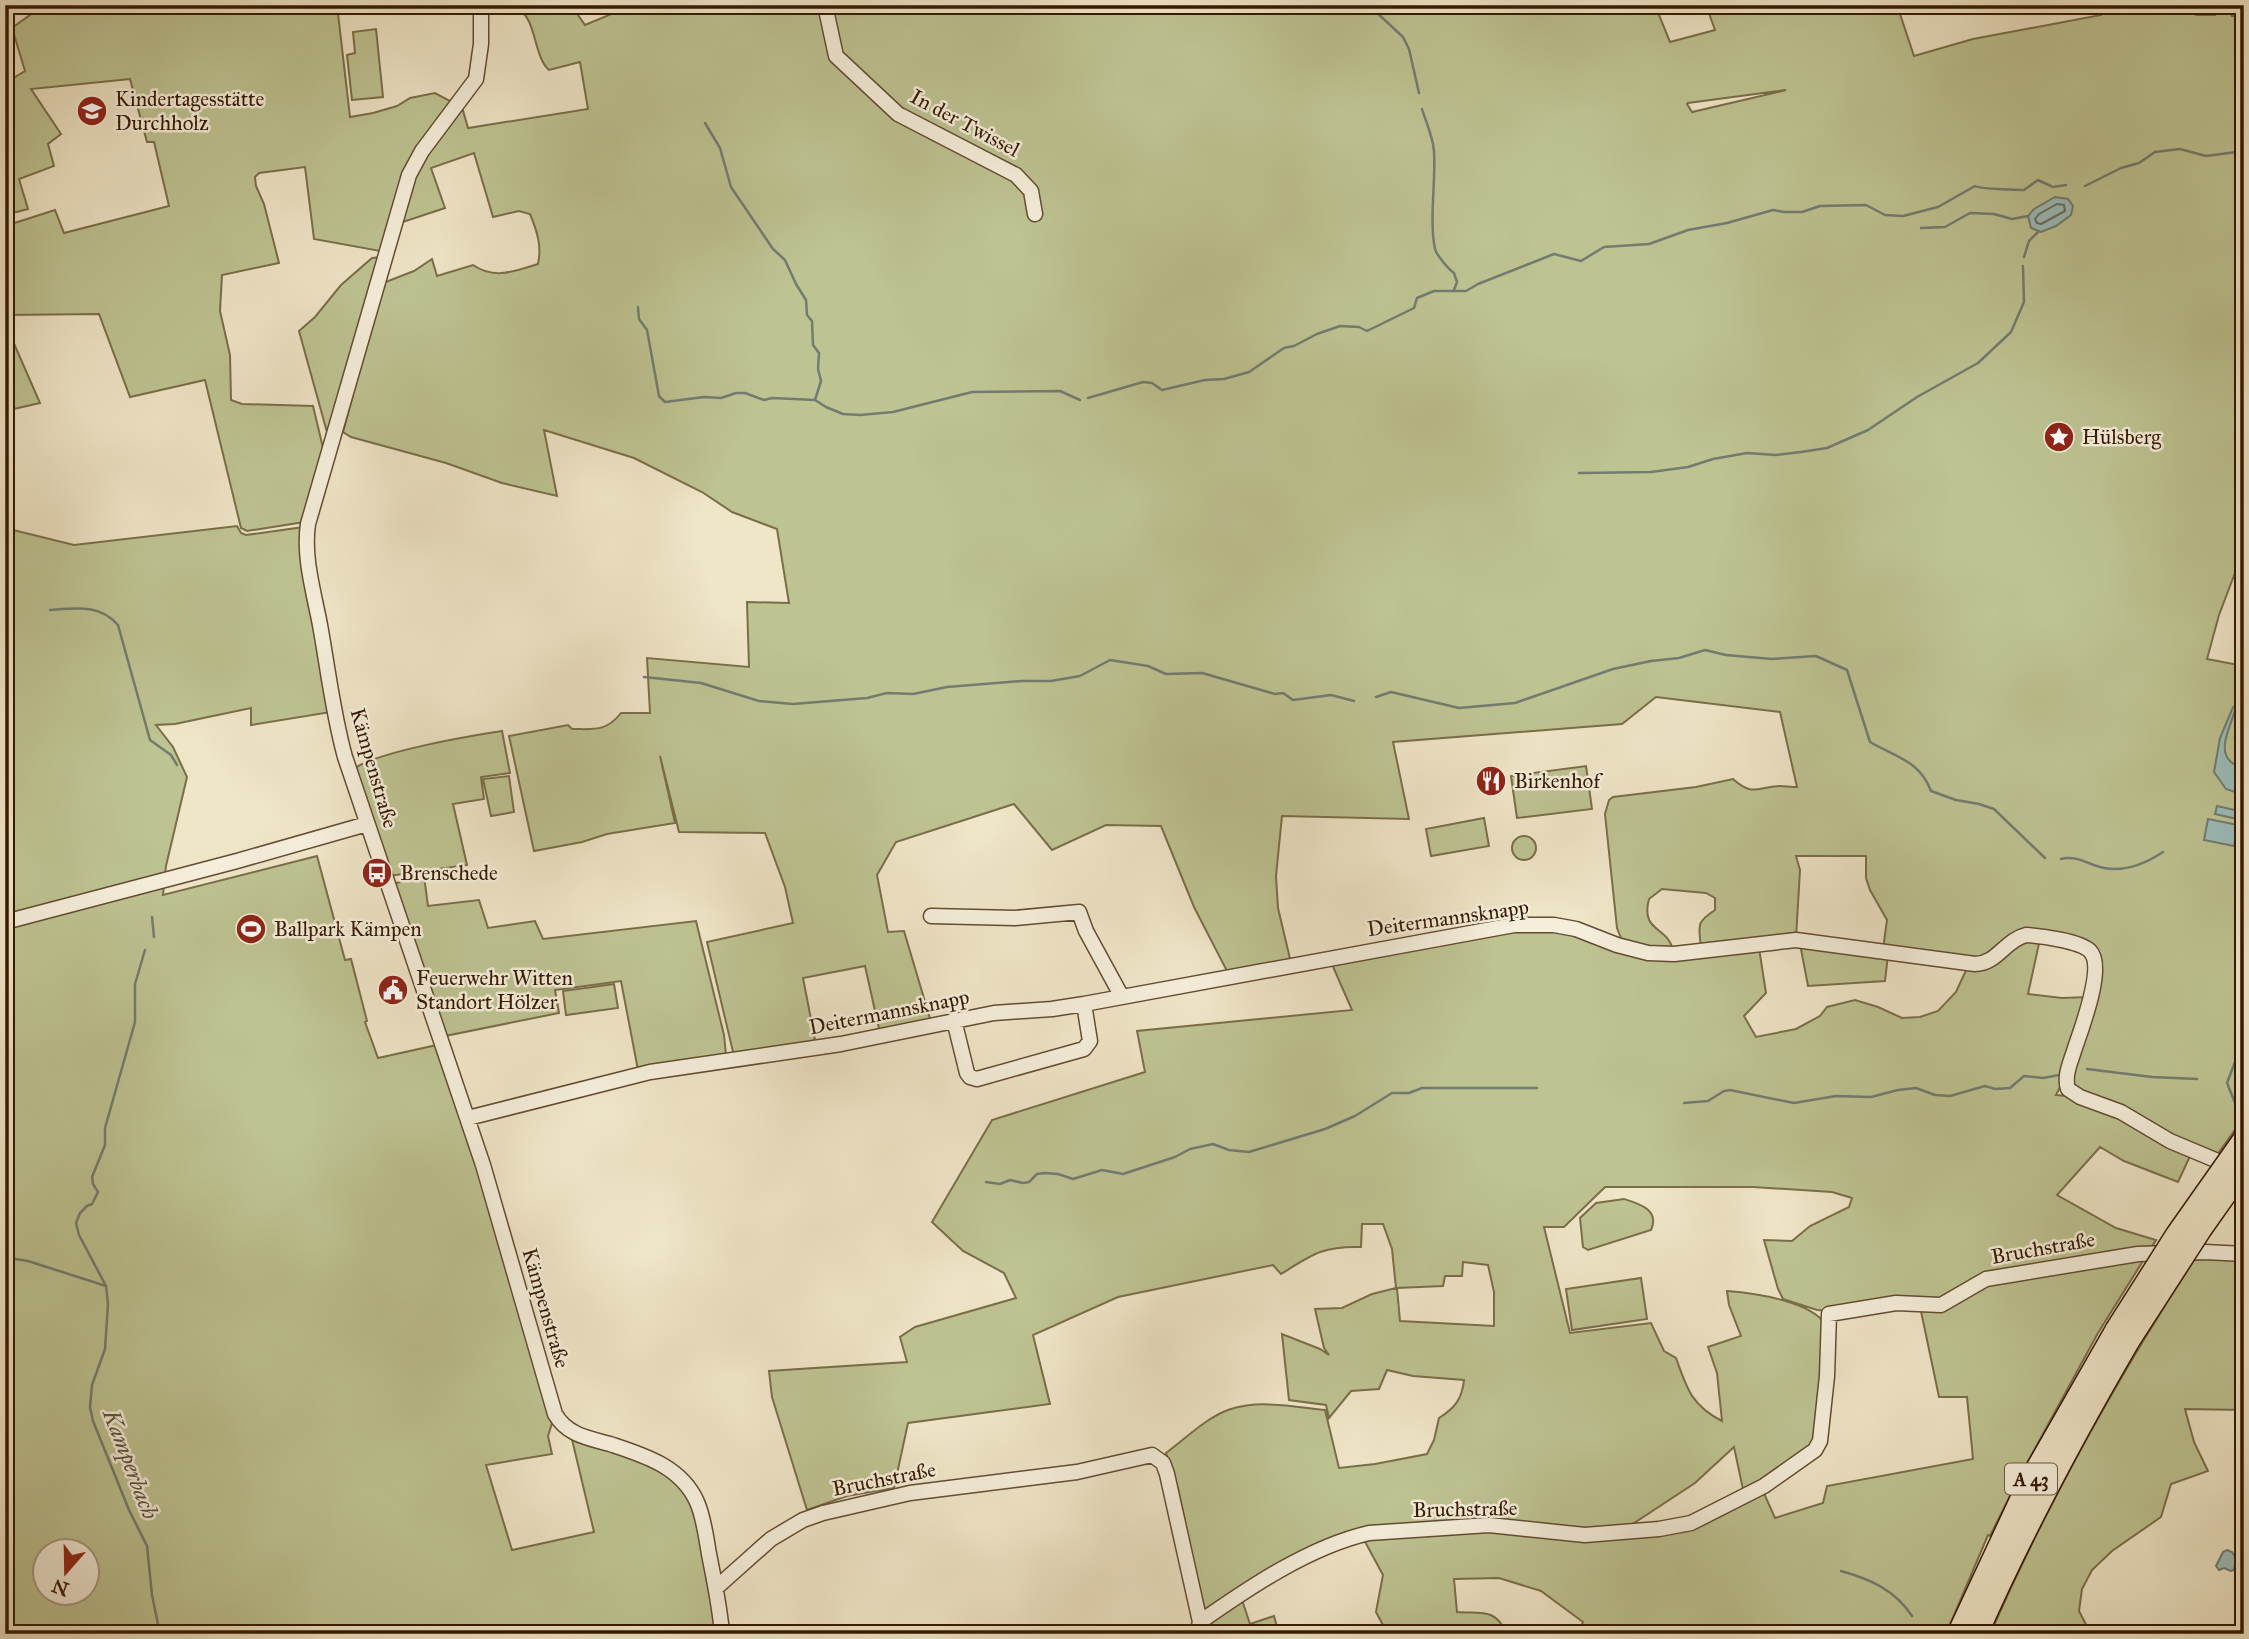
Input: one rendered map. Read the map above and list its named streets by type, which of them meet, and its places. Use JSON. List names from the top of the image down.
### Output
{
  "streets": {
    "highway": ["A 43"],
    "street": [
      "In der Twissel",
      "Kämpenstraße",
      "Deitermannsknapp",
      "Bruchstraße"
    ]
  },
  "crossings": [
    ["Kämpenstraße", "Deitermannsknapp"],
    ["Kämpenstraße", "Bruchstraße"]
  ],
  "water": ["Kamperbach"],
  "places": {
    "school or university": ["Kindertagesstätte Durchholz"],
    "place": ["Hülsberg"],
    "restaurant": ["Birkenhof"],
    "bus stop": ["Brenschede"],
    "sports": ["Ballpark Kämpen"],
    "public building": ["Feuerwehr Witten Standort Hölzer"]
  },
  "north": "bottom"
}
